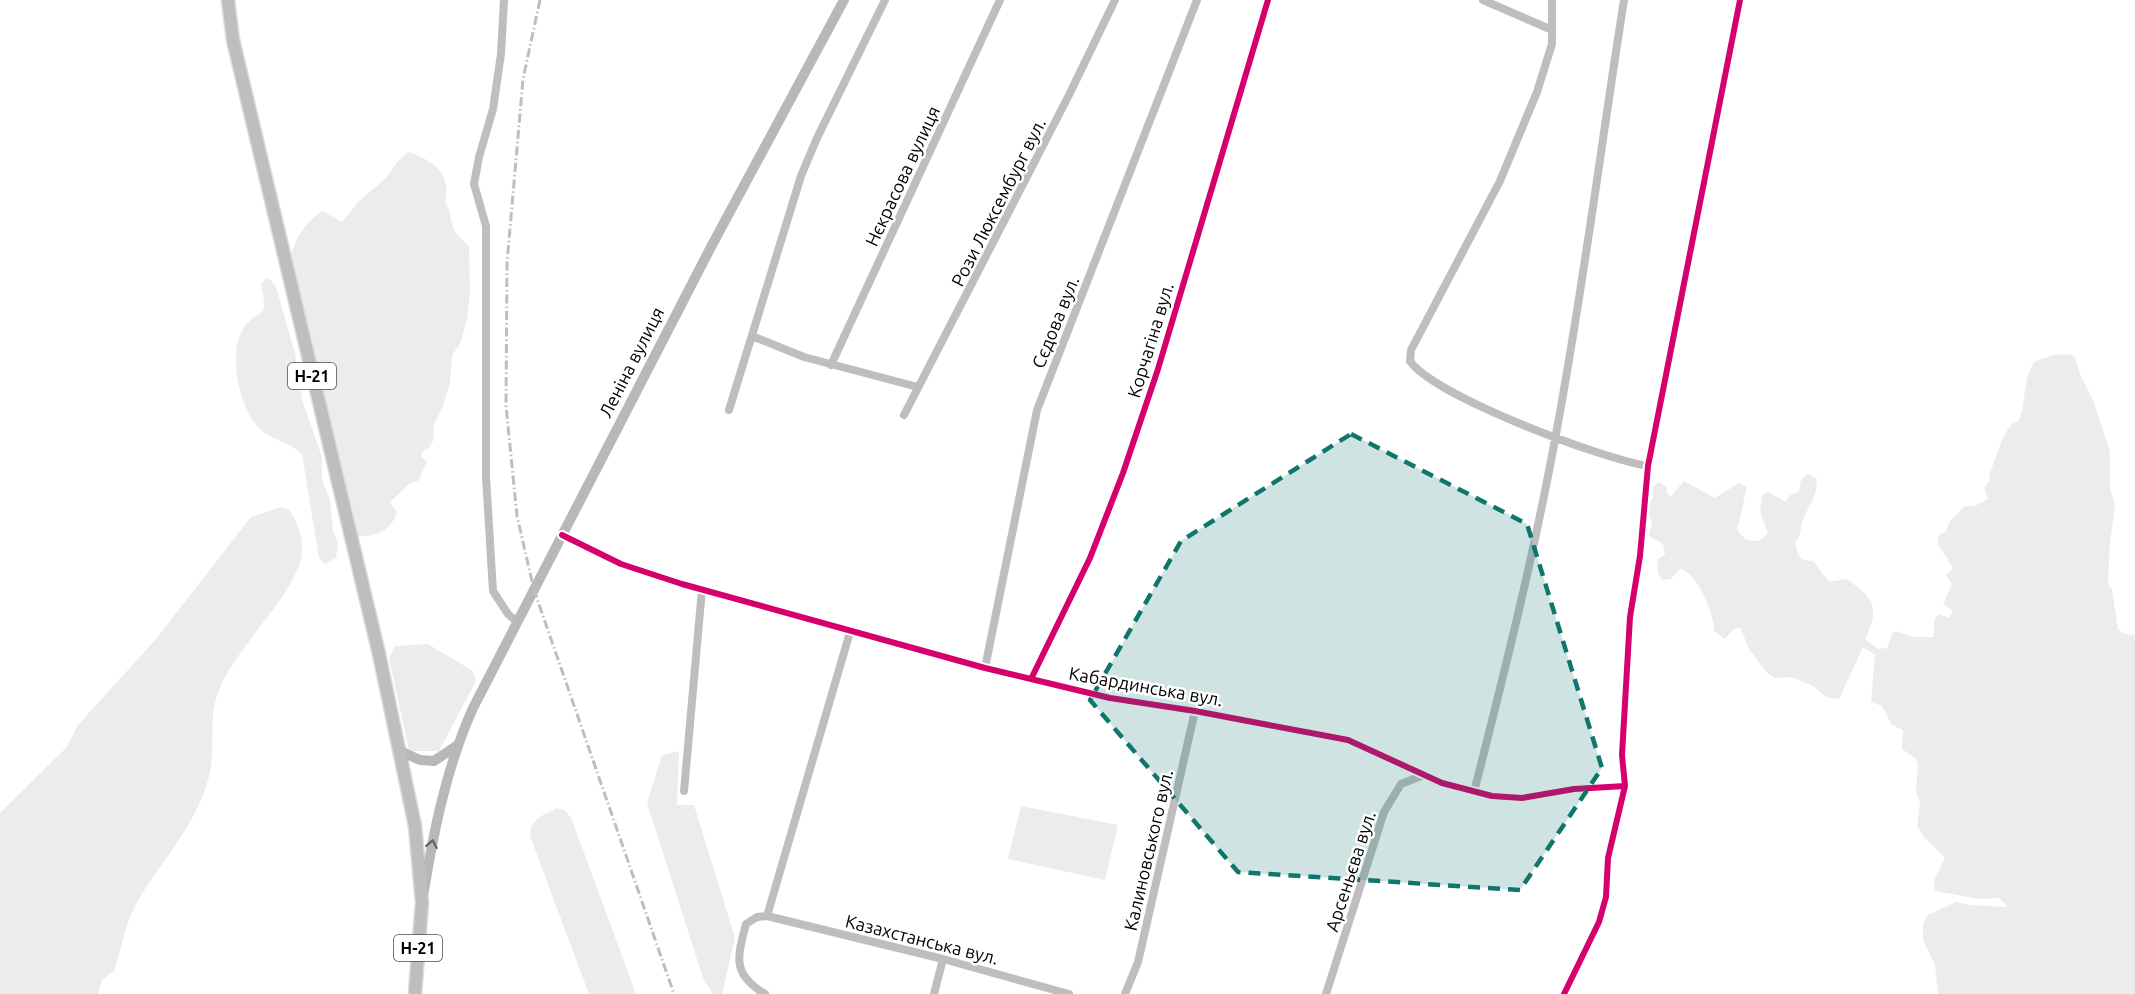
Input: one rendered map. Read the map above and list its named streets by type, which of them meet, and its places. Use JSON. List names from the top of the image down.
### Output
{
  "streets": {
    "main road": ["Леніна вулиця", "Н-21"],
    "street": [
      "Нєкрасова вулиця",
      "Рози Люксембург вул.",
      "Сєдова вул.",
      "Корчагіна вул.",
      "Кабардинська вул.",
      "Калиновського вул.",
      "Арсеньєва вул.",
      "Казахстанська вул."
    ]
  },
  "crossings": [
    ["Сєдова вул.", "Кабардинська вул."],
    ["Корчагіна вул.", "Кабардинська вул."],
    ["Леніна вулиця", "Н-21"],
    ["Леніна вулиця", "Кабардинська вул."],
    ["Кабардинська вул.", "Калиновського вул."],
    ["Кабардинська вул.", "Арсеньєва вул."]
  ]
}
